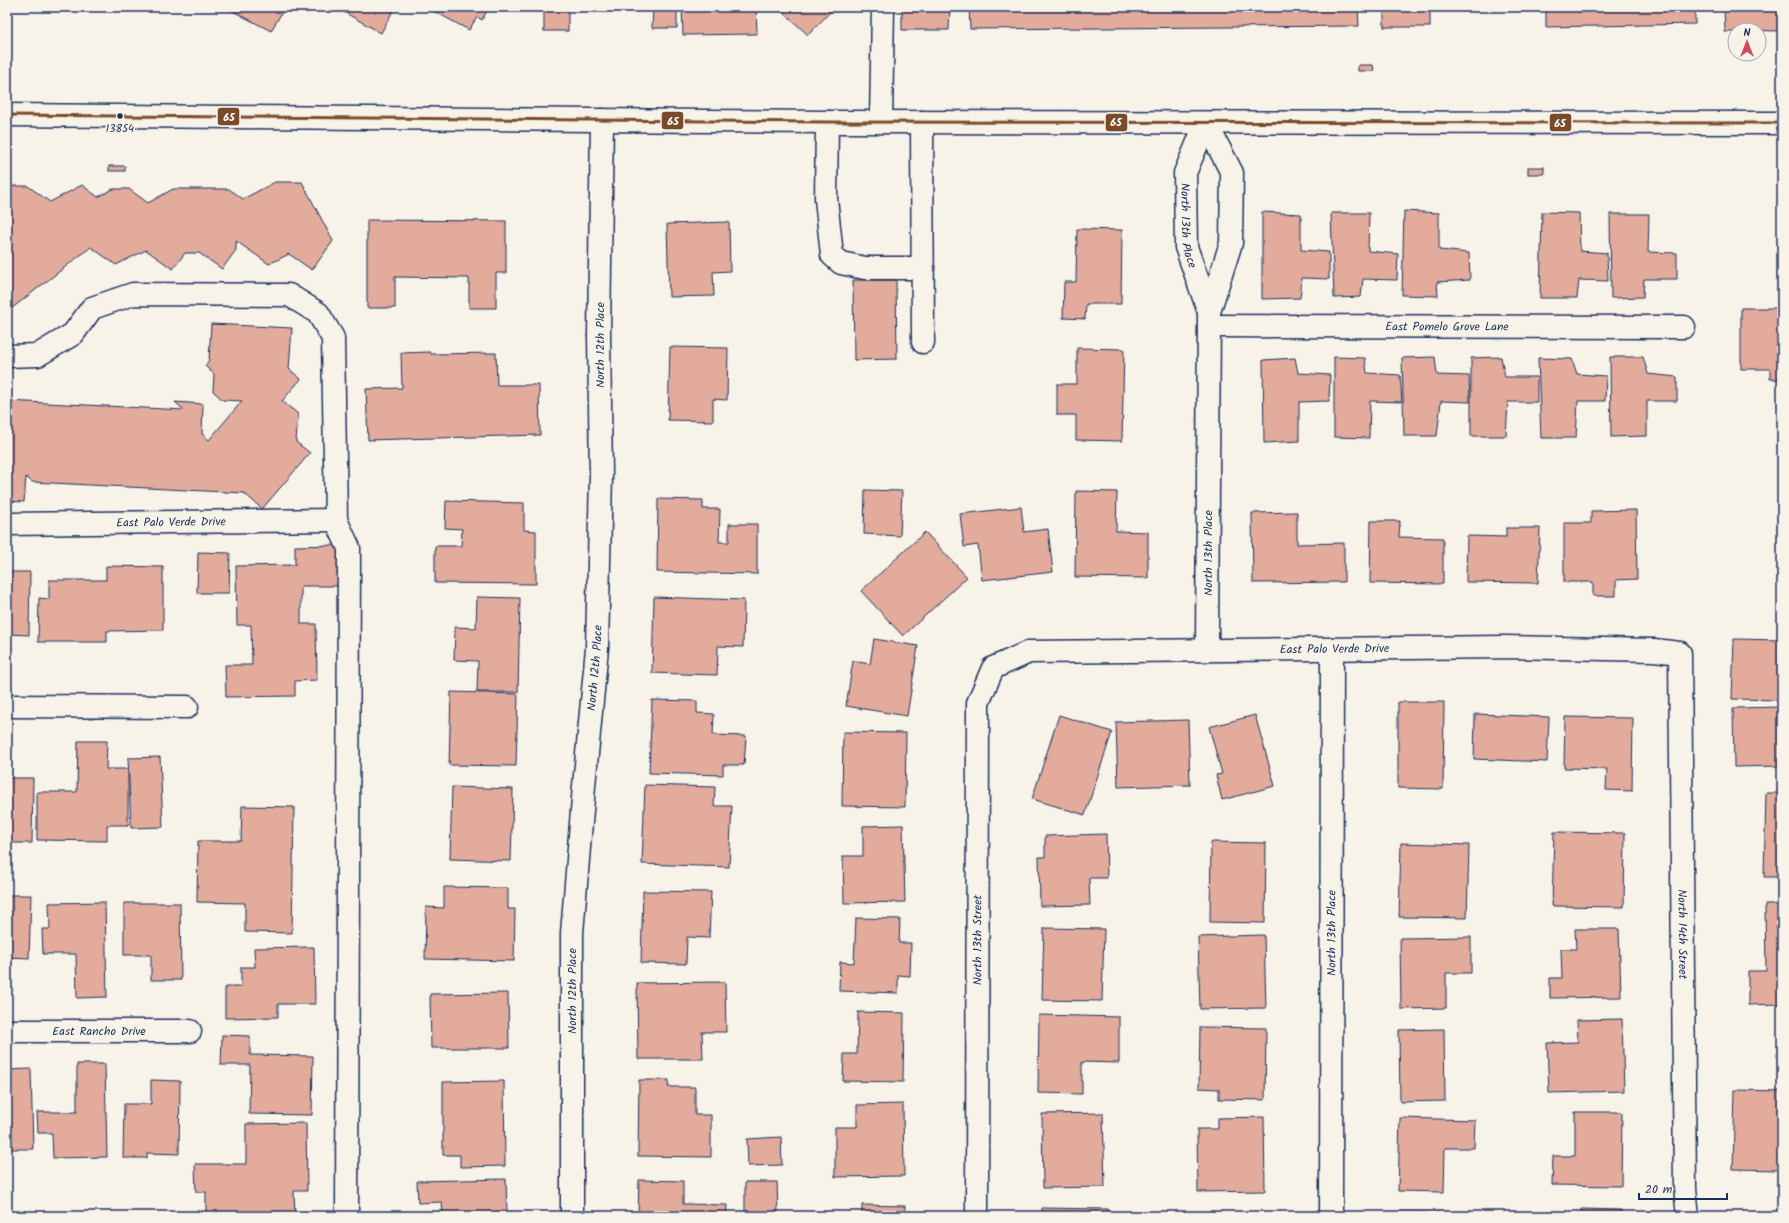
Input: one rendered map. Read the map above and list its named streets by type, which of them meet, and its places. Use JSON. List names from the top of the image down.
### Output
{
  "streets": {
    "street": [
      "North 13th Place",
      "East Pomelo Grove Lane",
      "North 12th Place",
      "East Palo Verde Drive",
      "North 14th Street",
      "North 13th Street",
      "East Rancho Drive"
    ]
  },
  "crossings": [
    ["North 13th Place", "East Pomelo Grove Lane"],
    ["North 13th Place", "East Palo Verde Drive"],
    ["East Palo Verde Drive", "North 14th Street"],
    ["East Palo Verde Drive", "North 13th Street"]
  ],
  "places": ["13854"],
  "lines": ["transit line 65"],
  "scale_bar": "20 m",
  "north": "top"
}
